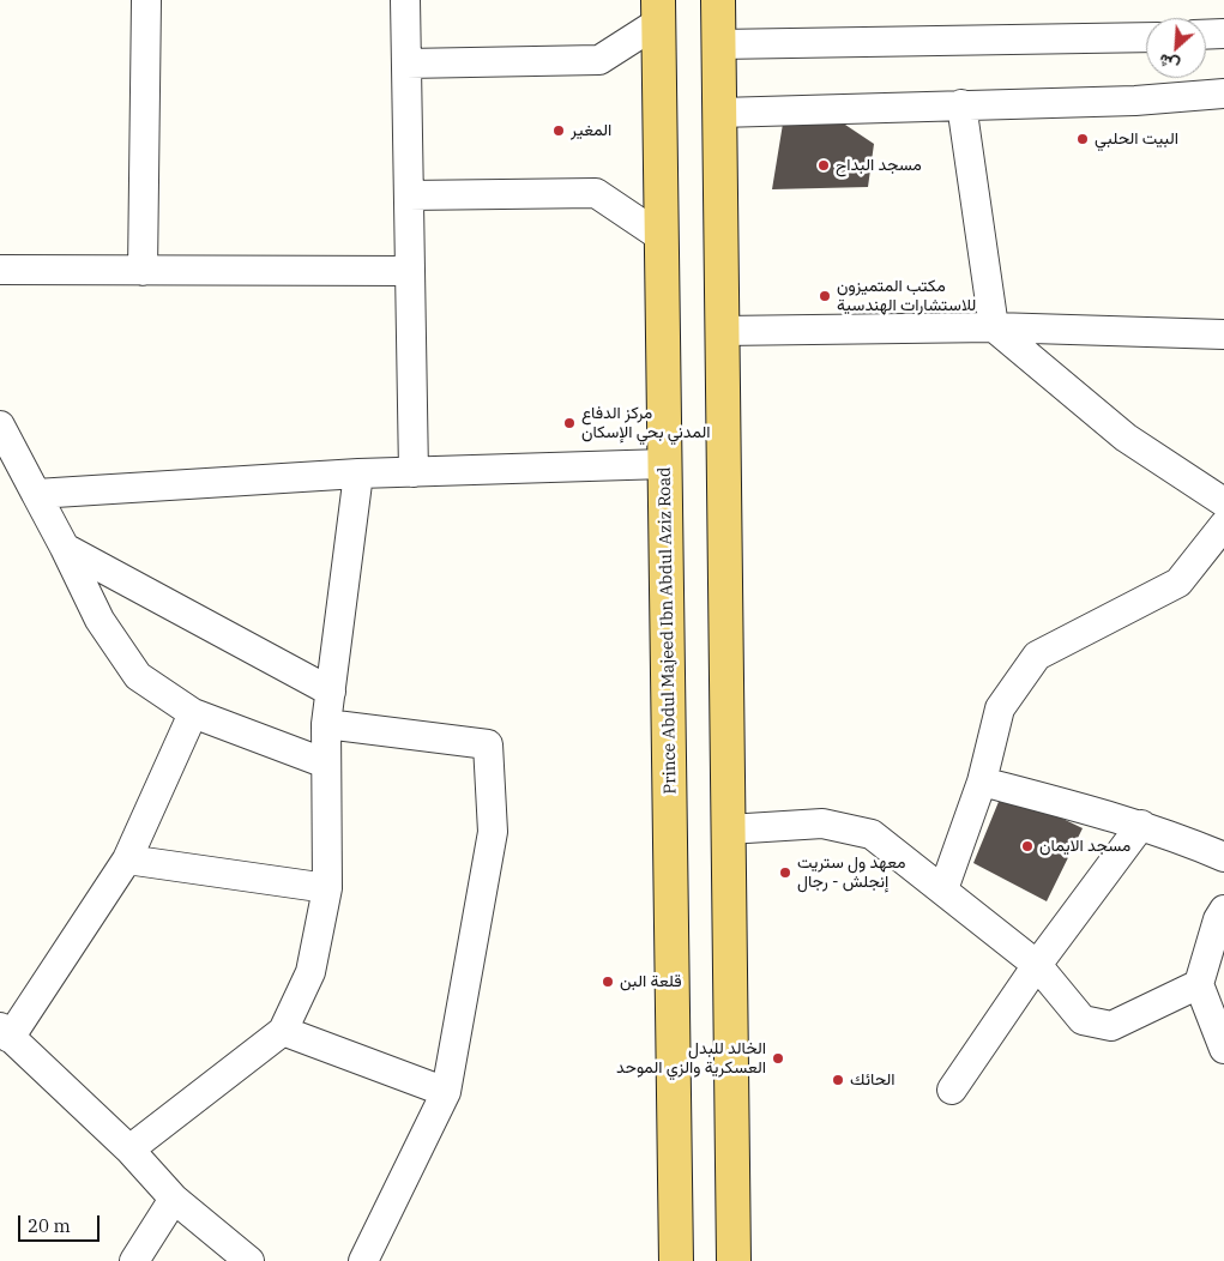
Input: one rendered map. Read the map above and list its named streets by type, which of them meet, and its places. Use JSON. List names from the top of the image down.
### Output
{
  "streets": {
    "main road": ["Prince Abdul Majeed Ibn Abdul Aziz Road"]
  },
  "places": [
    "المغير",
    "البيت الحلبي",
    "مسجد البداح",
    "مكتب المتميزون للاستشارات الهندسية",
    "مركز الدفاع المدني بحي الإسكان",
    "مسجد الايمان",
    "معهد ول ستريت إنجلش - رجال",
    "قلعة البن",
    "الخالد للبدل العسكرية والزي الموحد",
    "الحائك"
  ],
  "scale_bar": "20 m",
  "north": "bottom left"
}
